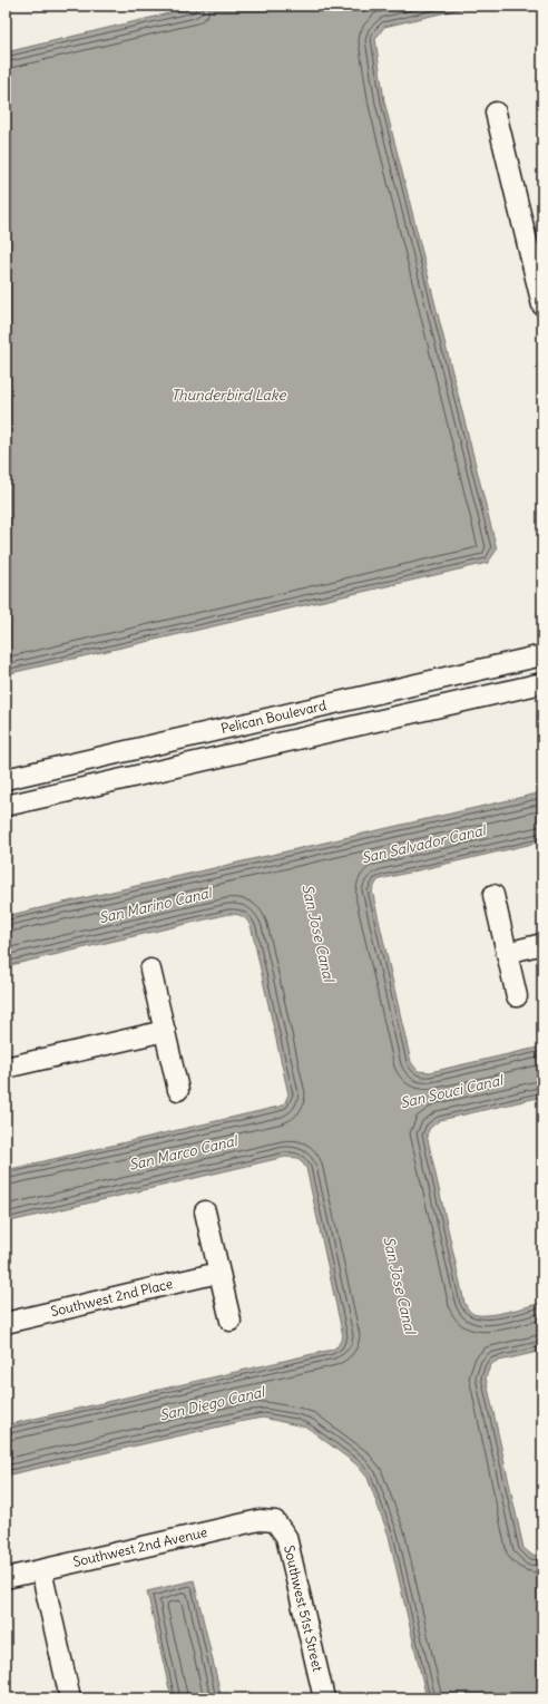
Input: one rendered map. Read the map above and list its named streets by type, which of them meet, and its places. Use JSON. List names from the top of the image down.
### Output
{
  "streets": {
    "street": [
      "Pelican Boulevard",
      "Southwest 2nd Place",
      "Southwest 2nd Avenue",
      "Southwest 51st Street"
    ]
  },
  "crossings": [
    ["Southwest 2nd Avenue", "Southwest 51st Street"]
  ],
  "water": [
    "Thunderbird Lake",
    "San Salvador Canal",
    "San Marino Canal",
    "San Jose Canal",
    "San Souci Canal",
    "San Marco Canal",
    "San Diego Canal"
  ]
}
